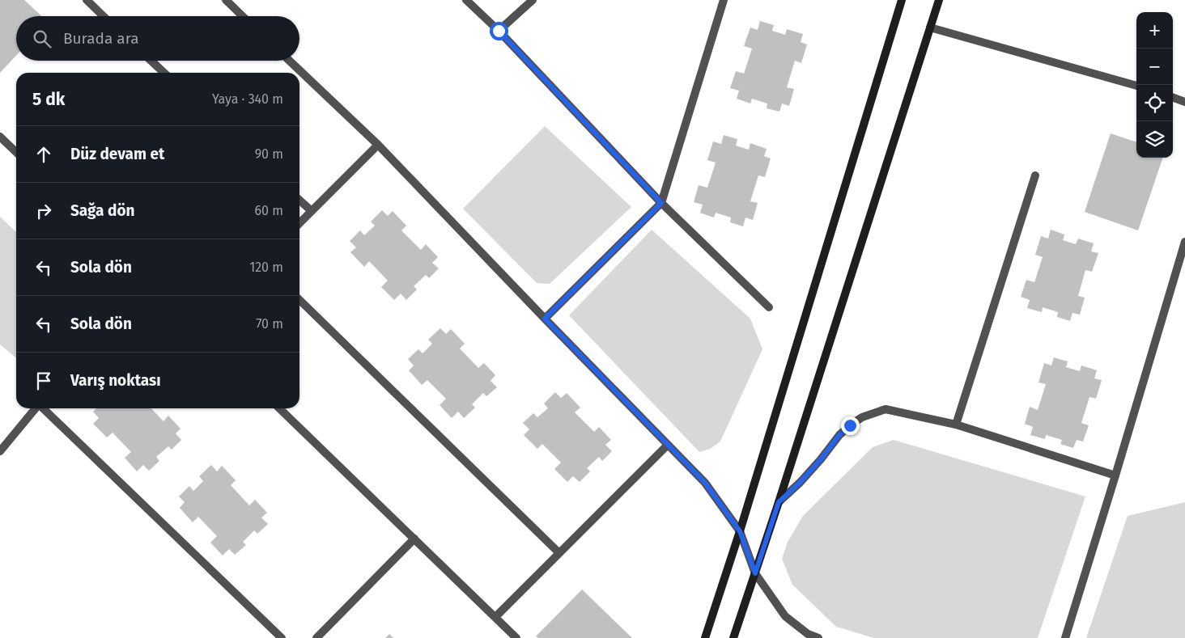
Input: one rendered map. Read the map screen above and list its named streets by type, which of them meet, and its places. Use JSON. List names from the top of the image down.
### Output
{
  "page": {
    "map_buttons": ["+", "−"],
    "search": "Burada ara",
    "heading": ["5 dk", "Yaya · 340 m"],
    "list": [
      ["Düz devam et", "90 m"],
      ["Sağa dön", "60 m"],
      ["Sola dön", "120 m"],
      ["Sola dön", "70 m"],
      "Varış noktası"
    ]
  }
}
